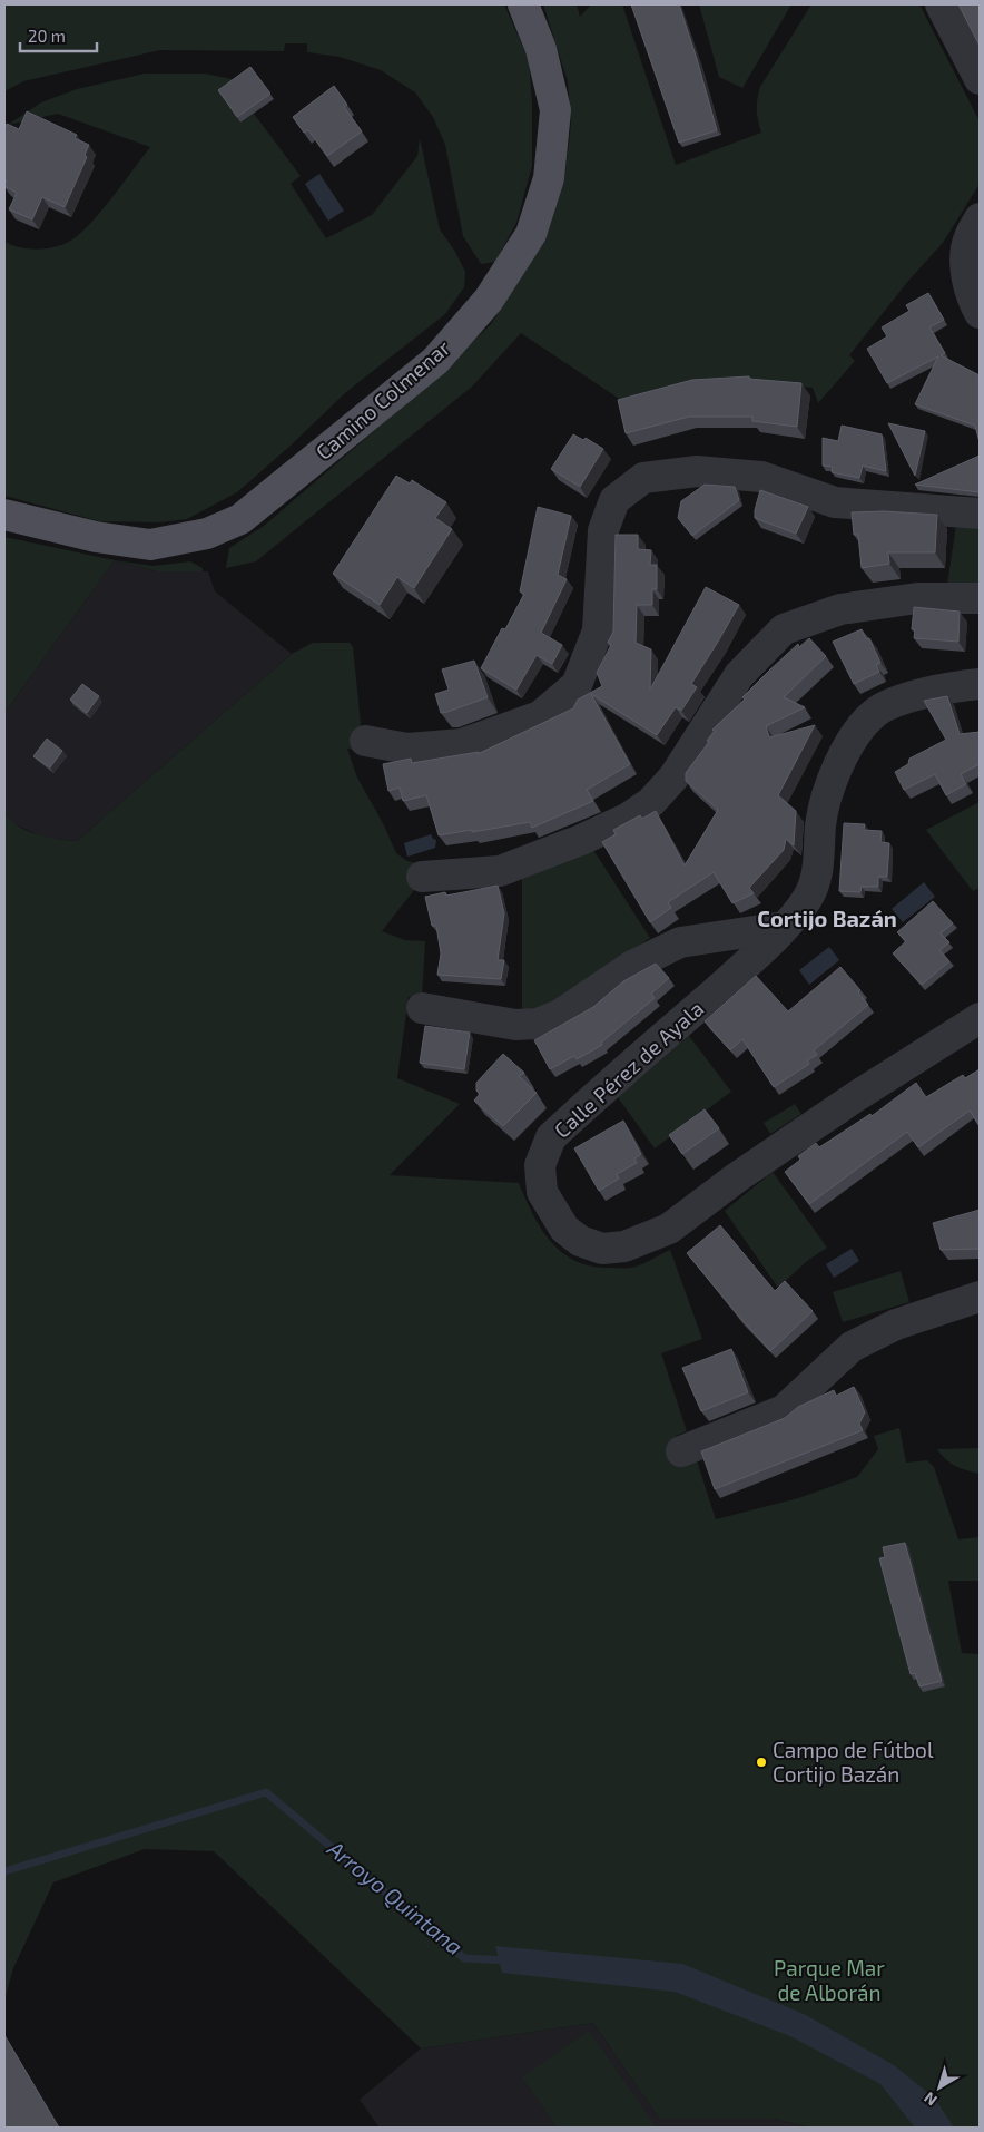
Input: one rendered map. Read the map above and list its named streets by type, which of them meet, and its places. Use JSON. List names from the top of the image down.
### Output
{
  "streets": {
    "main road": ["Camino Colmenar"],
    "street": ["Calle Pérez de Ayala"]
  },
  "districts": ["Cortijo Bazán"],
  "water": ["Arroyo Quintana"],
  "parks": ["Parque Mar de Alborán"],
  "places": ["Campo de Fútbol Cortijo Bazán"],
  "scale_bar": "20 m",
  "north": "bottom left"
}
